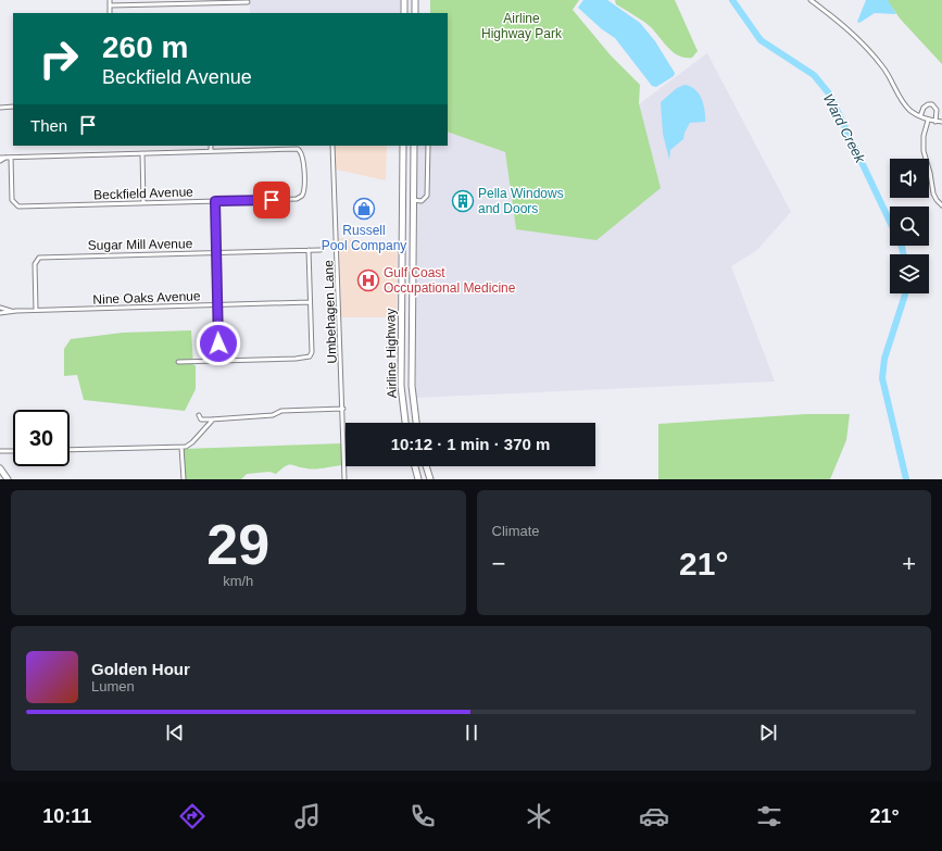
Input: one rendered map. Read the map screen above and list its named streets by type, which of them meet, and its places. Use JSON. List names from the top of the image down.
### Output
{
  "streets": {
    "main road": ["Airline Highway"],
    "street": [
      "Beckfield Avenue",
      "Sugar Mill Avenue",
      "Nine Oaks Avenue",
      "Umbehagen Lane"
    ]
  },
  "crossings": [
    ["Sugar Mill Avenue", "Nine Oaks Avenue"]
  ],
  "water": ["Ward Creek"],
  "parks": ["Airline Highway Park"],
  "places": {
    "building": ["Pella Windows and Doors"],
    "shop": ["Russell Pool Company"],
    "hospital": ["Gulf Coast Occupational Medicine"]
  },
  "page": {
    "turn": ["260 m", "Beckfield Avenue"],
    "then": "Then",
    "limit": "30",
    "trip": "10:12 · 1 min · 370 m",
    "tile": [
      ["29", "km/h"],
      "Climate"
    ],
    "heat": ["−", "21°", "+"],
    "song": ["Golden Hour", "Lumen"],
    "tabs": ["10:11", "21°"]
  }
}
